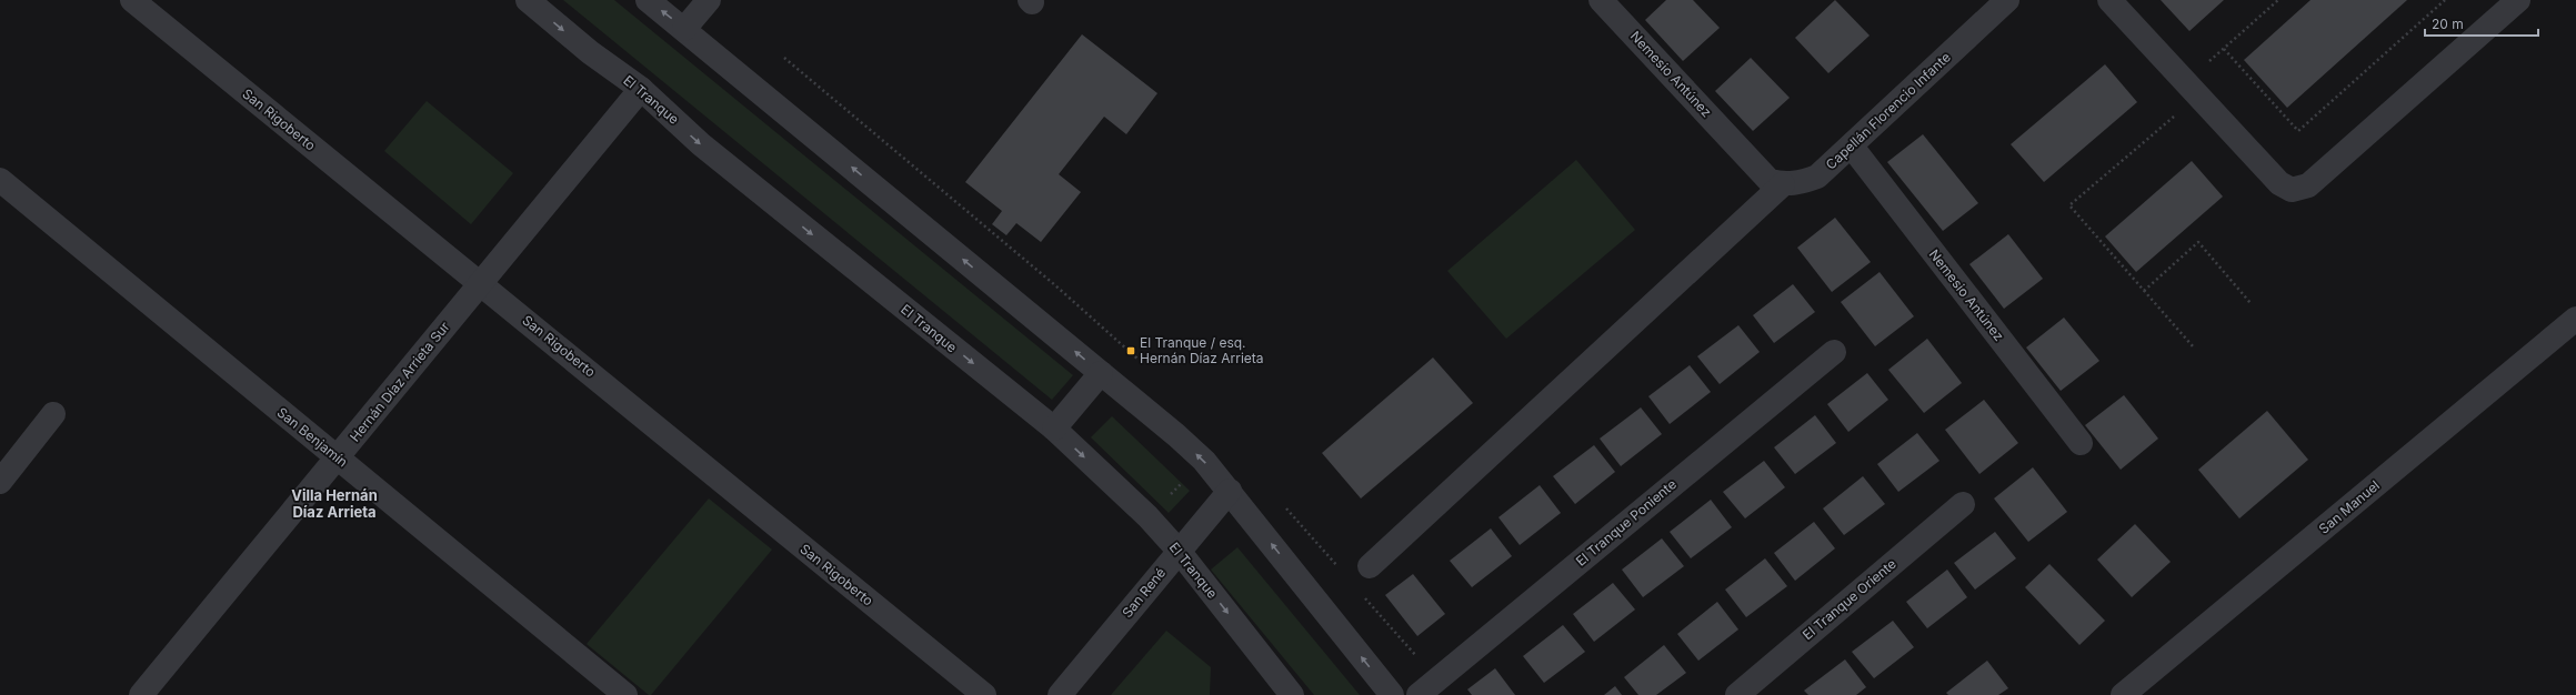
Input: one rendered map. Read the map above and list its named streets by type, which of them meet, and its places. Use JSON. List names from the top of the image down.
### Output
{
  "streets": {
    "street": [
      "Nemesio Antúnez",
      "El Tranque",
      "Capellán Florencio Infante",
      "San Rigoberto",
      "Hernán Díaz Arrieta Sur",
      "San Benjamín",
      "San Manuel",
      "El Tranque Poniente",
      "San René",
      "El Tranque Oriente"
    ]
  },
  "crossings": [
    ["Nemesio Antúnez", "Capellán Florencio Infante"],
    ["El Tranque", "Hernán Díaz Arrieta Sur"],
    ["El Tranque", "San René"],
    ["San Rigoberto", "Hernán Díaz Arrieta Sur"],
    ["Hernán Díaz Arrieta Sur", "San Benjamín"]
  ],
  "districts": ["Villa Hernán Díaz Arrieta"],
  "places": {
    "transit": ["El Tranque / esq. Hernán Díaz Arrieta"]
  },
  "scale_bar": "20 m"
}
